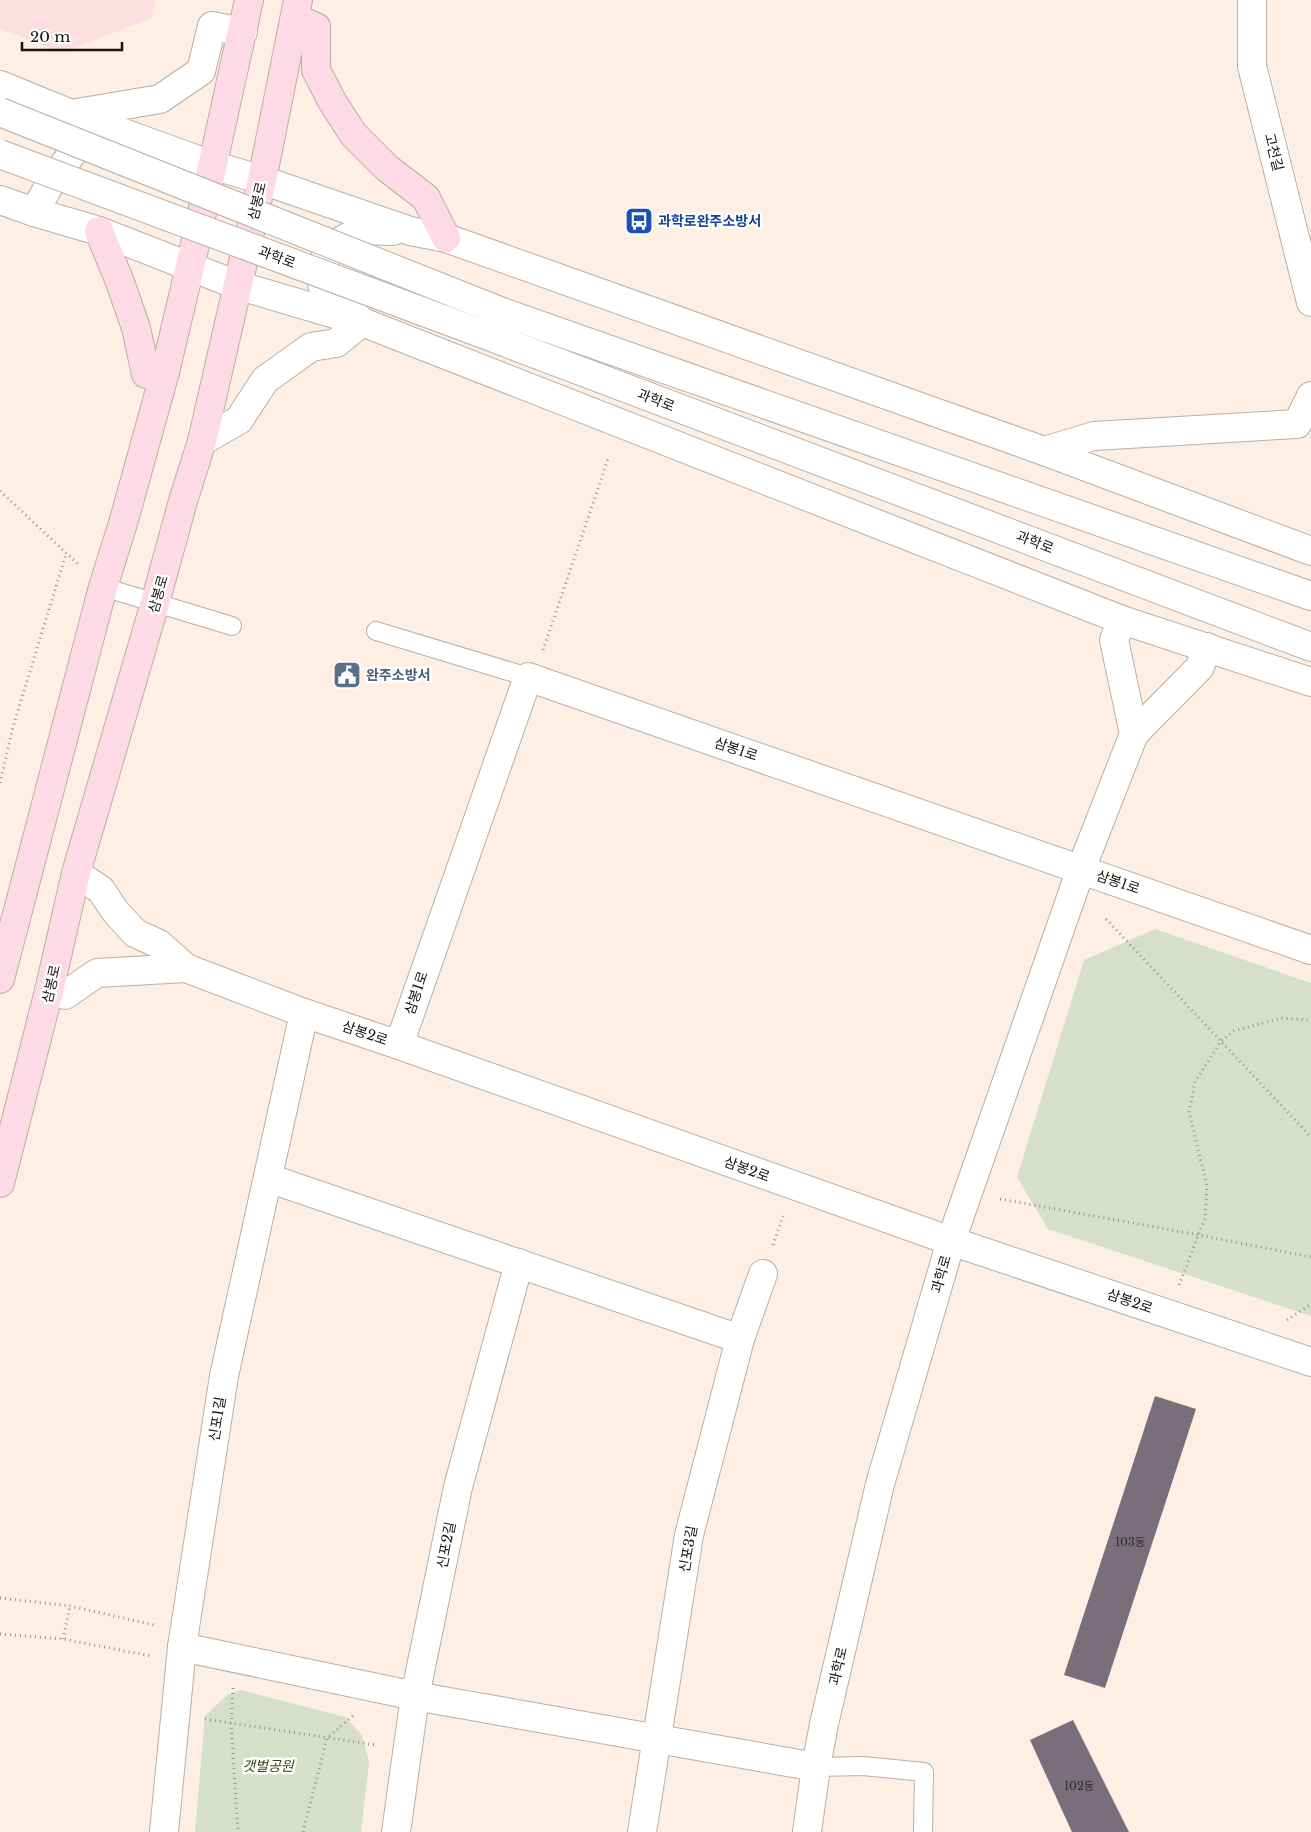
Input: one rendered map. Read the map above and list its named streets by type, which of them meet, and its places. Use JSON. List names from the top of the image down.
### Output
{
  "streets": {
    "main road": ["삼봉로"],
    "street": [
      "고천길",
      "과학로",
      "삼봉1로",
      "삼봉2로",
      "신포1길",
      "신포2길",
      "신포3길"
    ]
  },
  "crossings": [
    ["삼봉로", "삼봉2로"],
    ["과학로", "삼봉1로"],
    ["과학로", "삼봉2로"],
    ["삼봉1로", "삼봉2로"],
    ["삼봉2로", "신포1길"]
  ],
  "parks": ["갯벌공원"],
  "places": {
    "bus stop": ["과학로완주소방서"],
    "public building": ["완주소방서"]
  },
  "house_numbers": ["103동", "102동"],
  "scale_bar": "20 m"
}
